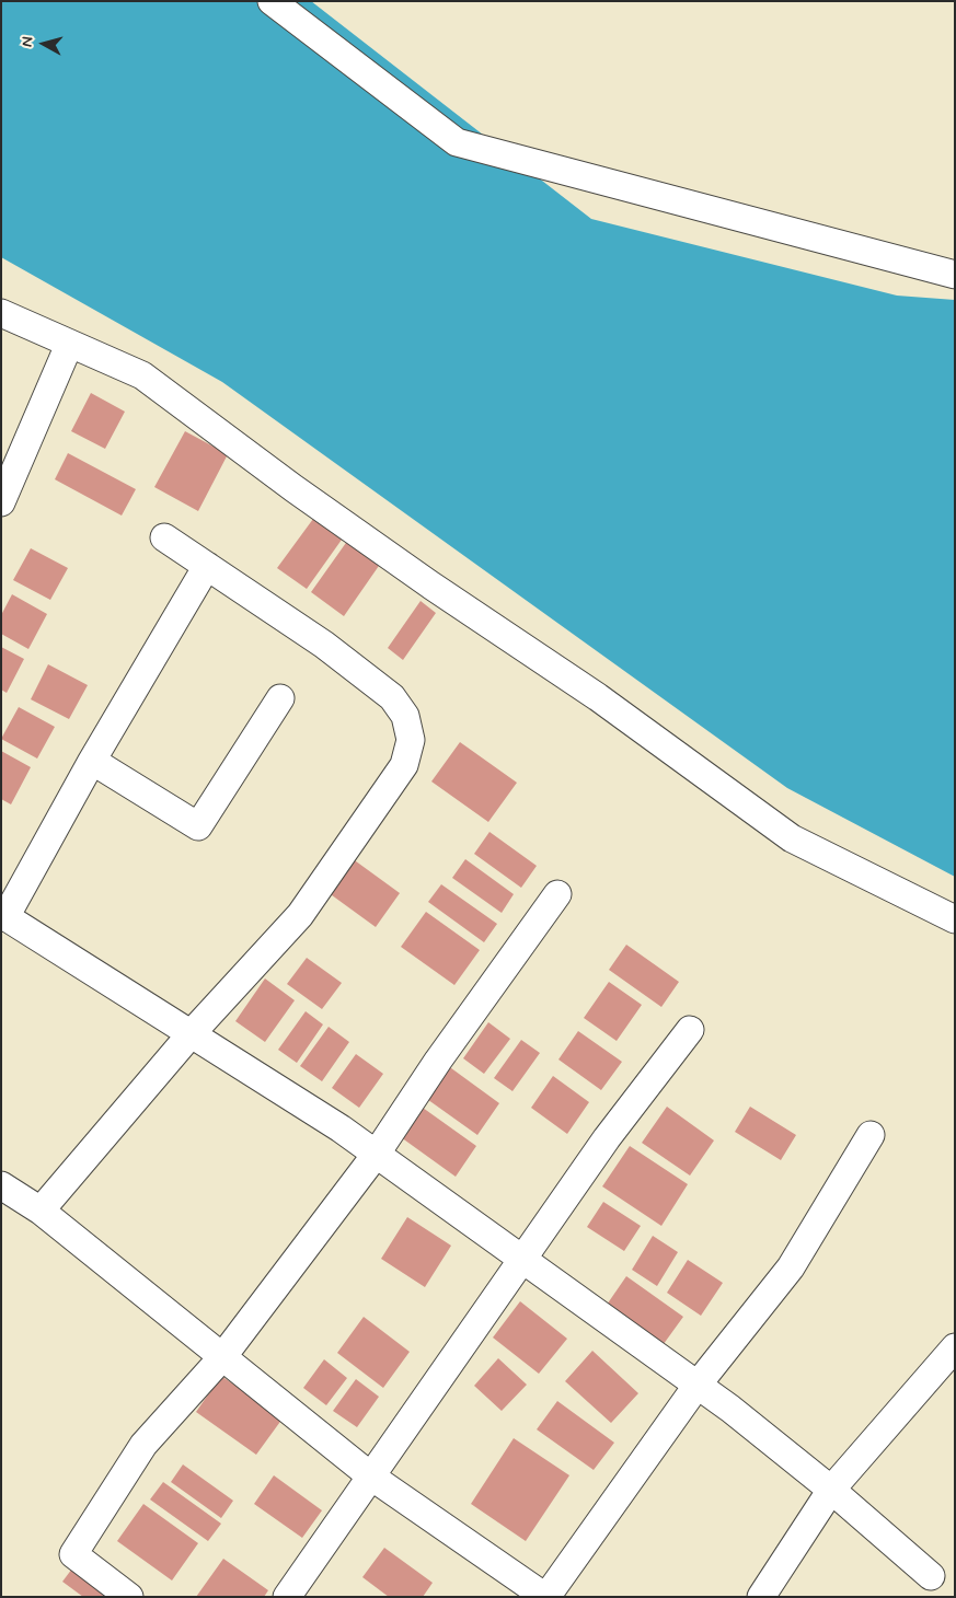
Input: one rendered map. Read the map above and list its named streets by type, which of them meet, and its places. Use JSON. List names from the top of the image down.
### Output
{
  "north": "left"
}
